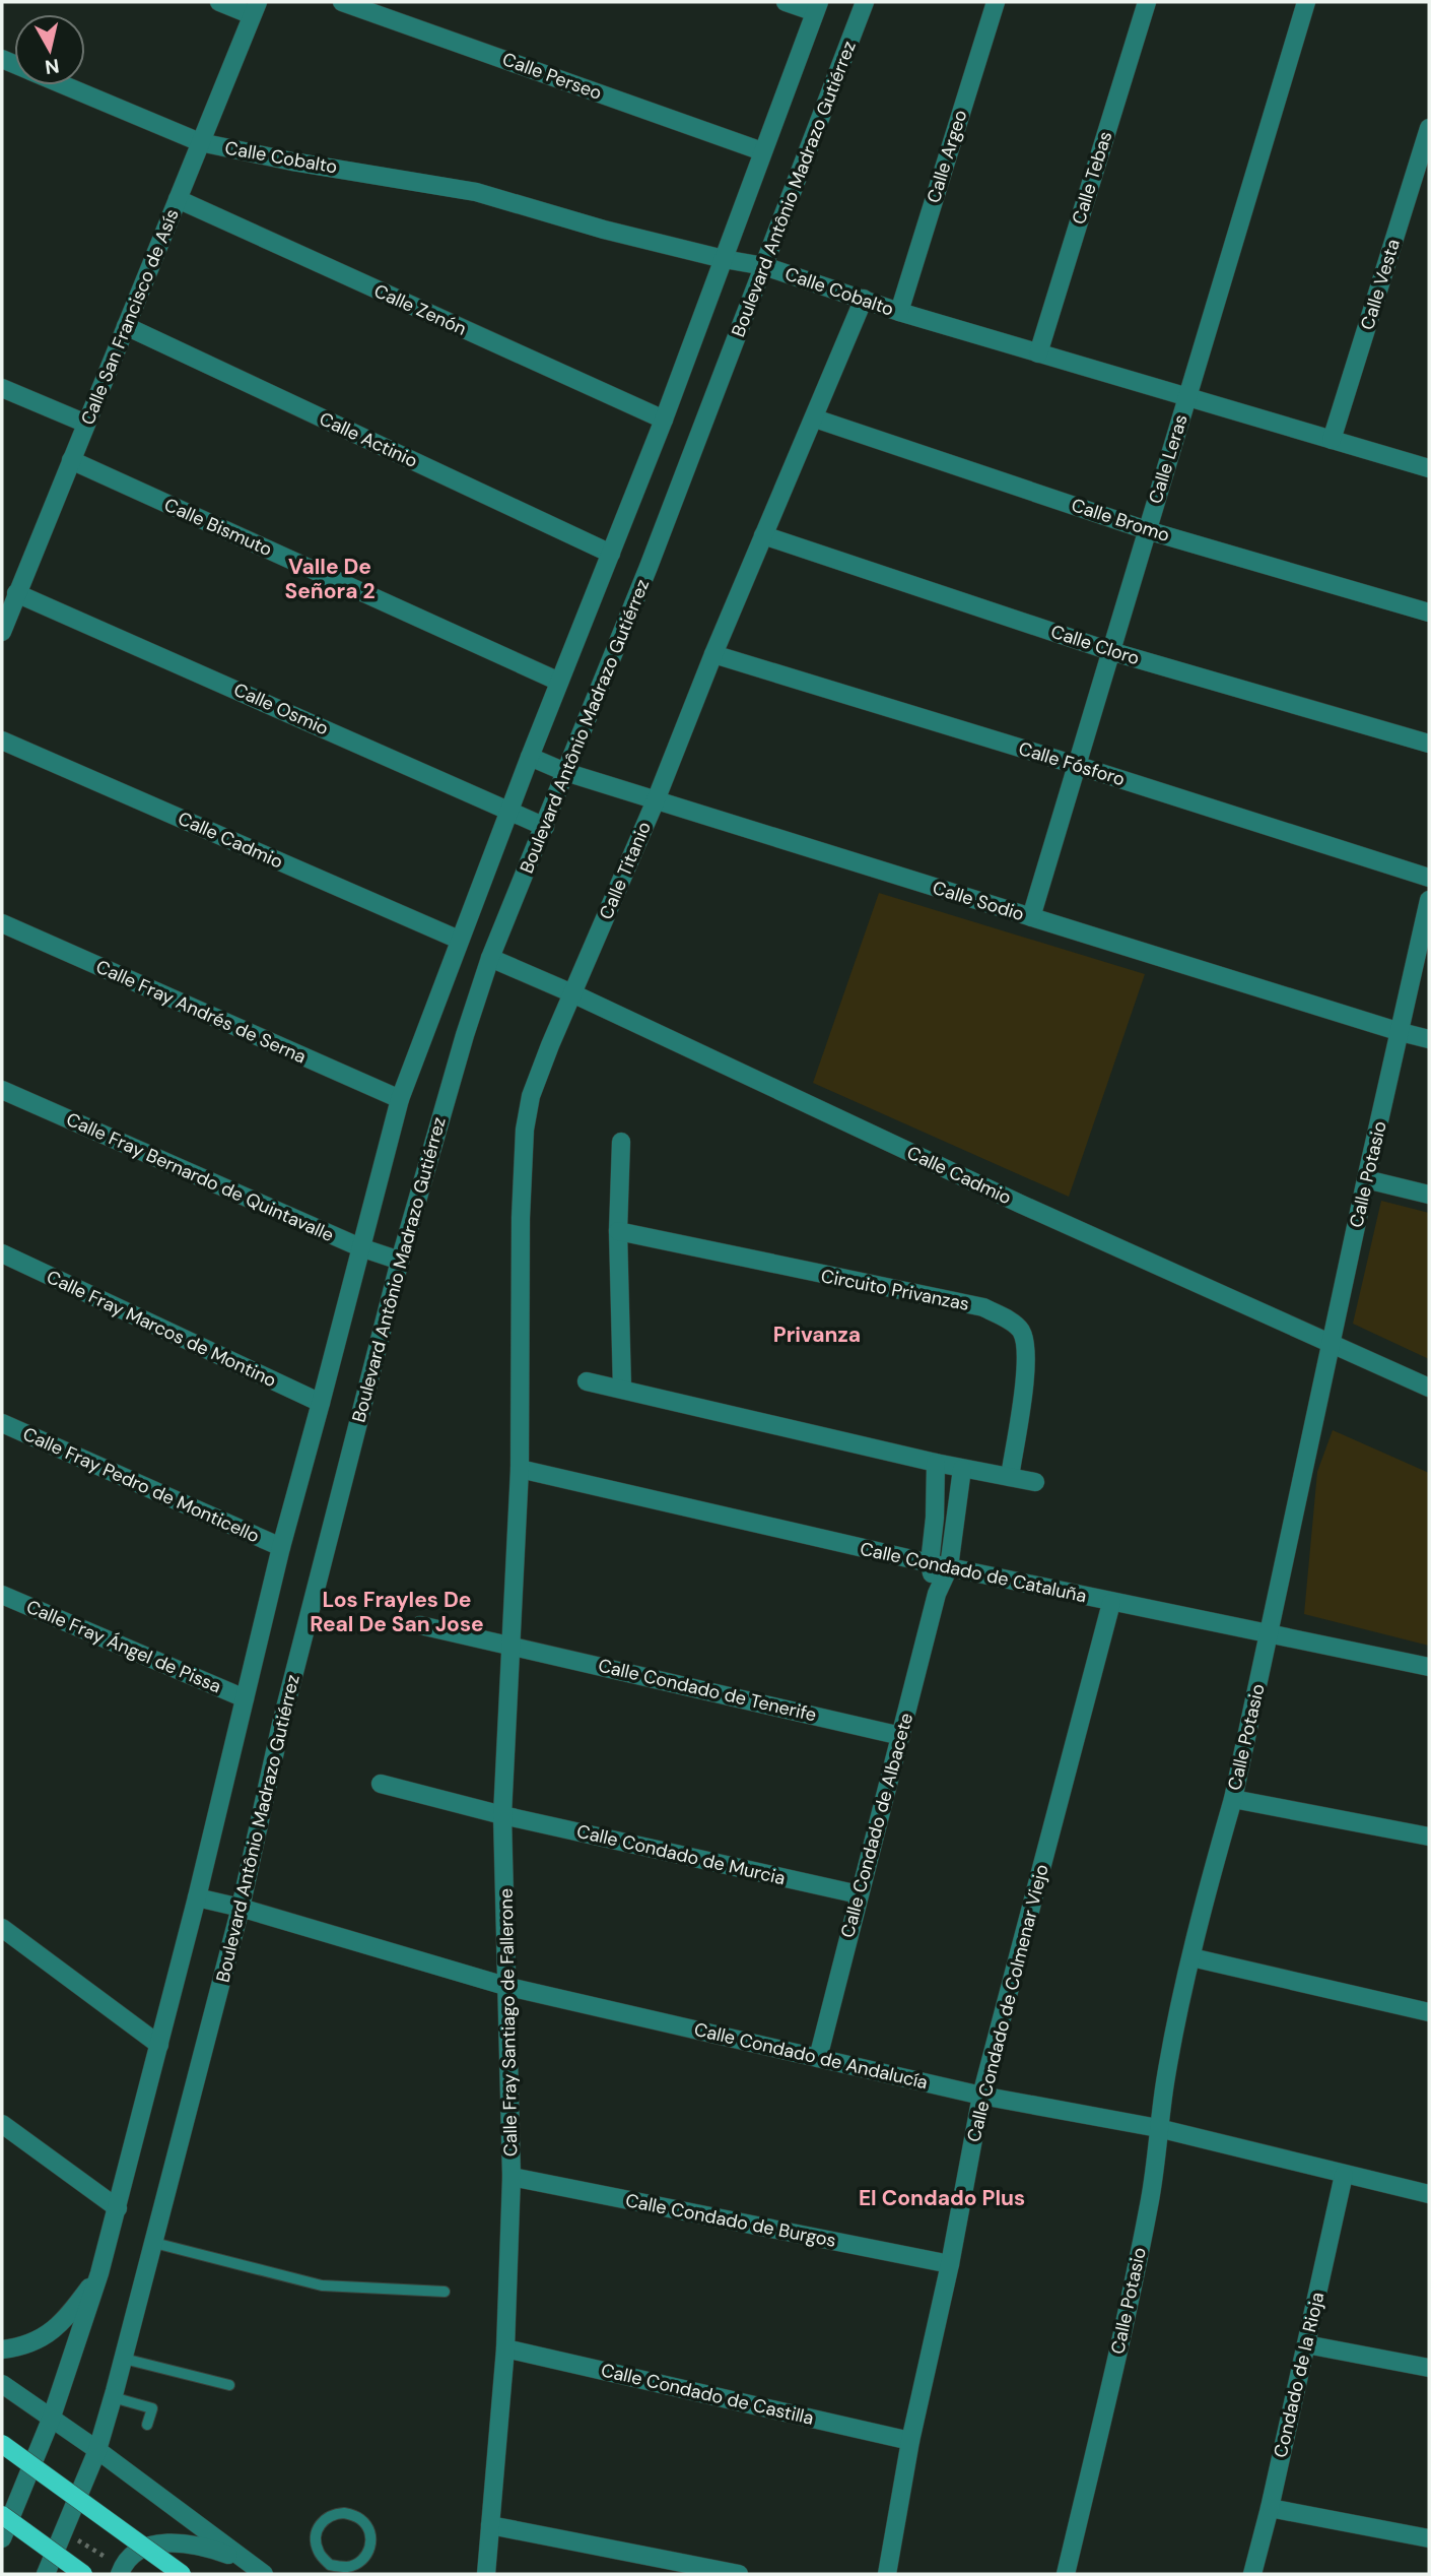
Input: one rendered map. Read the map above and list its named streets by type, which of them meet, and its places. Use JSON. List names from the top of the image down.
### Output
{
  "streets": {
    "street": [
      "Calle Perseo",
      "Calle Argeo",
      "Calle Cobalto",
      "Calle Tebas",
      "Boulevard Antônio Madrazo Gutiérrez",
      "Calle Vesta",
      "Calle Zenón",
      "Calle San Francisco de Asís",
      "Calle Actinio",
      "Calle Leras",
      "Calle Bromo",
      "Calle Bismuto",
      "Calle Cloro",
      "Calle Osmio",
      "Calle Fósforo",
      "Calle Cadmio",
      "Calle Titanio",
      "Calle Sodio",
      "Calle Fray Andrés de Serna",
      "Calle Potasio",
      "Calle Fray Bernardo de Quintavalle",
      "Circuito Privanzas",
      "Calle Fray Marcos de Montino",
      "Calle Fray Pedro de Monticello",
      "Calle Condado de Cataluña",
      "Calle Fray Ángel de Pissa",
      "Calle Condado de Tenerife",
      "Calle Condado de Albacete",
      "Calle Condado de Murcia",
      "Calle Condado de Colmenar Viejo",
      "Calle Fray Santiago de Fallerone",
      "Calle Condado de Andalucía",
      "Calle Condado de Burgos",
      "Condado de la Rioja",
      "Calle Condado de Castilla"
    ]
  },
  "crossings": [
    ["Calle Perseo", "Boulevard Antônio Madrazo Gutiérrez"],
    ["Calle Argeo", "Calle Cobalto"],
    ["Calle Cobalto", "Calle Tebas"],
    ["Calle Cobalto", "Boulevard Antônio Madrazo Gutiérrez"],
    ["Calle Cobalto", "Calle Vesta"],
    ["Calle Cobalto", "Calle San Francisco de Asís"],
    ["Calle Cobalto", "Calle Leras"],
    ["Calle Cobalto", "Calle Titanio"],
    ["Boulevard Antônio Madrazo Gutiérrez", "Calle Zenón"],
    ["Boulevard Antônio Madrazo Gutiérrez", "Calle Actinio"],
    ["Boulevard Antônio Madrazo Gutiérrez", "Calle Bismuto"],
    ["Boulevard Antônio Madrazo Gutiérrez", "Calle Osmio"],
    ["Boulevard Antônio Madrazo Gutiérrez", "Calle Cadmio"],
    ["Boulevard Antônio Madrazo Gutiérrez", "Calle Sodio"],
    ["Boulevard Antônio Madrazo Gutiérrez", "Calle Fray Andrés de Serna"],
    ["Boulevard Antônio Madrazo Gutiérrez", "Calle Fray Bernardo de Quintavalle"],
    ["Boulevard Antônio Madrazo Gutiérrez", "Calle Fray Marcos de Montino"],
    ["Boulevard Antônio Madrazo Gutiérrez", "Calle Fray Pedro de Monticello"],
    ["Boulevard Antônio Madrazo Gutiérrez", "Calle Fray Ángel de Pissa"],
    ["Boulevard Antônio Madrazo Gutiérrez", "Calle Condado de Andalucía"],
    ["Calle Zenón", "Calle San Francisco de Asís"],
    ["Calle San Francisco de Asís", "Calle Actinio"],
    ["Calle San Francisco de Asís", "Calle Bismuto"],
    ["Calle San Francisco de Asís", "Calle Osmio"],
    ["Calle Leras", "Calle Bromo"],
    ["Calle Leras", "Calle Cloro"],
    ["Calle Leras", "Calle Fósforo"],
    ["Calle Leras", "Calle Sodio"],
    ["Calle Bromo", "Calle Titanio"],
    ["Calle Cloro", "Calle Titanio"],
    ["Calle Fósforo", "Calle Titanio"],
    ["Calle Cadmio", "Calle Titanio"],
    ["Calle Cadmio", "Calle Potasio"],
    ["Calle Titanio", "Calle Sodio"],
    ["Calle Titanio", "Calle Condado de Cataluña"],
    ["Calle Titanio", "Calle Fray Santiago de Fallerone"],
    ["Calle Sodio", "Calle Potasio"],
    ["Calle Potasio", "Calle Condado de Cataluña"],
    ["Calle Potasio", "Calle Condado de Andalucía"],
    ["Calle Condado de Cataluña", "Calle Condado de Albacete"],
    ["Calle Condado de Cataluña", "Calle Condado de Colmenar Viejo"],
    ["Calle Condado de Cataluña", "Calle Fray Santiago de Fallerone"],
    ["Calle Condado de Tenerife", "Calle Condado de Albacete"],
    ["Calle Condado de Tenerife", "Calle Fray Santiago de Fallerone"],
    ["Calle Condado de Albacete", "Calle Condado de Murcia"],
    ["Calle Condado de Albacete", "Calle Condado de Andalucía"],
    ["Calle Condado de Murcia", "Calle Fray Santiago de Fallerone"],
    ["Calle Condado de Colmenar Viejo", "Calle Condado de Andalucía"],
    ["Calle Condado de Colmenar Viejo", "Calle Condado de Burgos"],
    ["Calle Condado de Colmenar Viejo", "Calle Condado de Castilla"],
    ["Calle Fray Santiago de Fallerone", "Calle Condado de Andalucía"],
    ["Calle Fray Santiago de Fallerone", "Calle Condado de Burgos"],
    ["Calle Fray Santiago de Fallerone", "Calle Condado de Castilla"],
    ["Calle Condado de Andalucía", "Condado de la Rioja"]
  ],
  "districts": [
    "Valle De Señora 2",
    "Privanza",
    "Los Frayles De Real De San Jose",
    "El Condado Plus"
  ],
  "north": "bottom"
}
